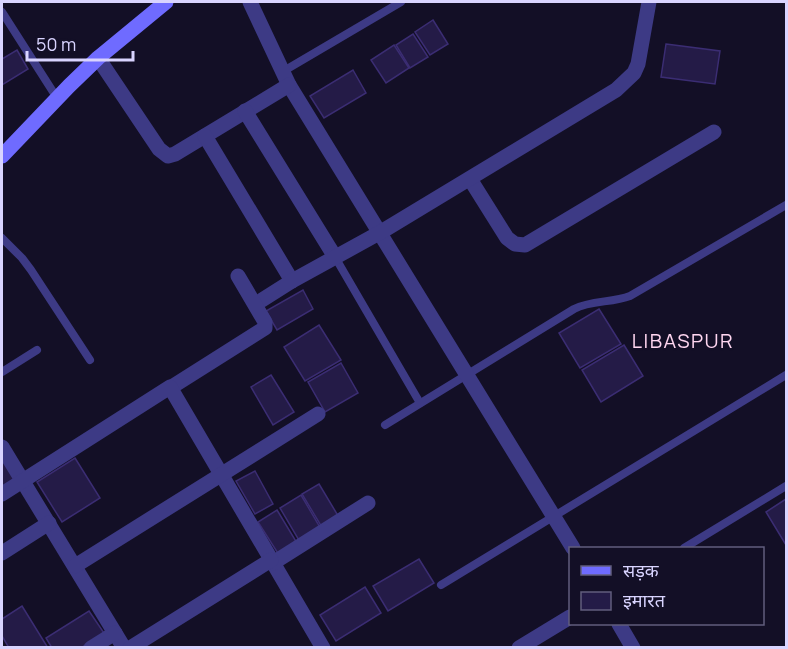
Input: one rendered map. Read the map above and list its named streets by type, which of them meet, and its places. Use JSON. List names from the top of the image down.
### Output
{
  "districts": ["LIBASPUR"],
  "legend": ["सड़क", "इमारत"],
  "scale_bar": "50 m"
}
